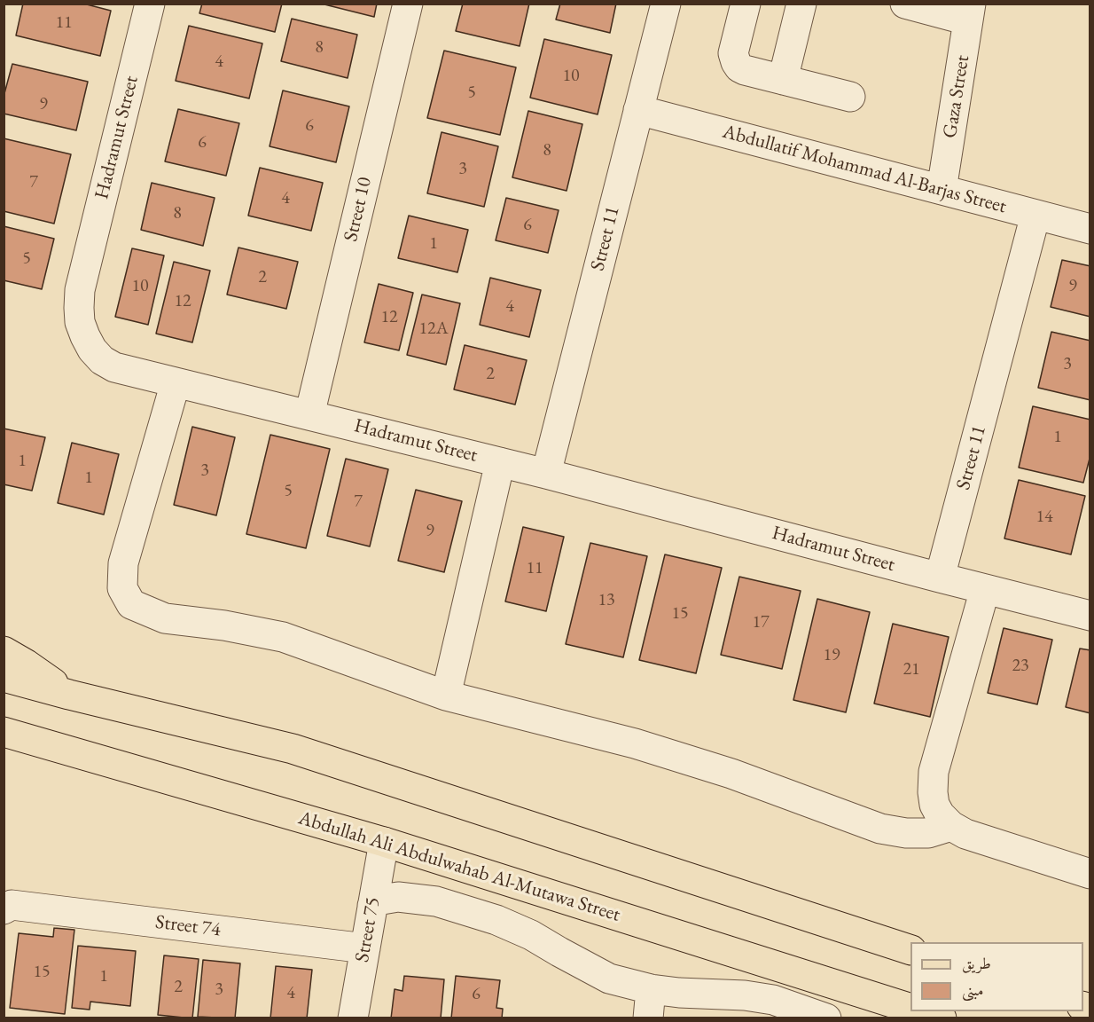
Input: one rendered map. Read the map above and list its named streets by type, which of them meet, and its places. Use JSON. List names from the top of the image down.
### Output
{
  "streets": {
    "main road": ["Abdullah Ali Abdulwahab Al-Mutawa Street"],
    "street": [
      "Gaza Street",
      "Hadramut Street",
      "Abdullatif Mohammad Al-Barjas Street",
      "Street 10",
      "Street 11",
      "Street 74",
      "Street 75"
    ]
  },
  "crossings": [
    ["Gaza Street", "Abdullatif Mohammad Al-Barjas Street"],
    ["Hadramut Street", "Street 10"],
    ["Hadramut Street", "Street 11"],
    ["Abdullatif Mohammad Al-Barjas Street", "Street 11"],
    ["Abdullah Ali Abdulwahab Al-Mutawa Street", "Street 75"],
    ["Street 74", "Street 75"]
  ],
  "house_numbers": [
    "11",
    "8",
    "4",
    "10",
    "5",
    "9",
    "6",
    "6",
    "8",
    "3",
    "7",
    "4",
    "8",
    "6",
    "1",
    "5",
    "2",
    "10",
    "9",
    "12",
    "4",
    "12",
    "12A",
    "3",
    "2",
    "1",
    "1",
    "3",
    "1",
    "5",
    "7",
    "14",
    "9",
    "11",
    "13",
    "15",
    "17",
    "19",
    "23",
    "21",
    "15",
    "1",
    "2",
    "3",
    "4",
    "6"
  ],
  "legend": ["طريق", "مبنى"]
}
